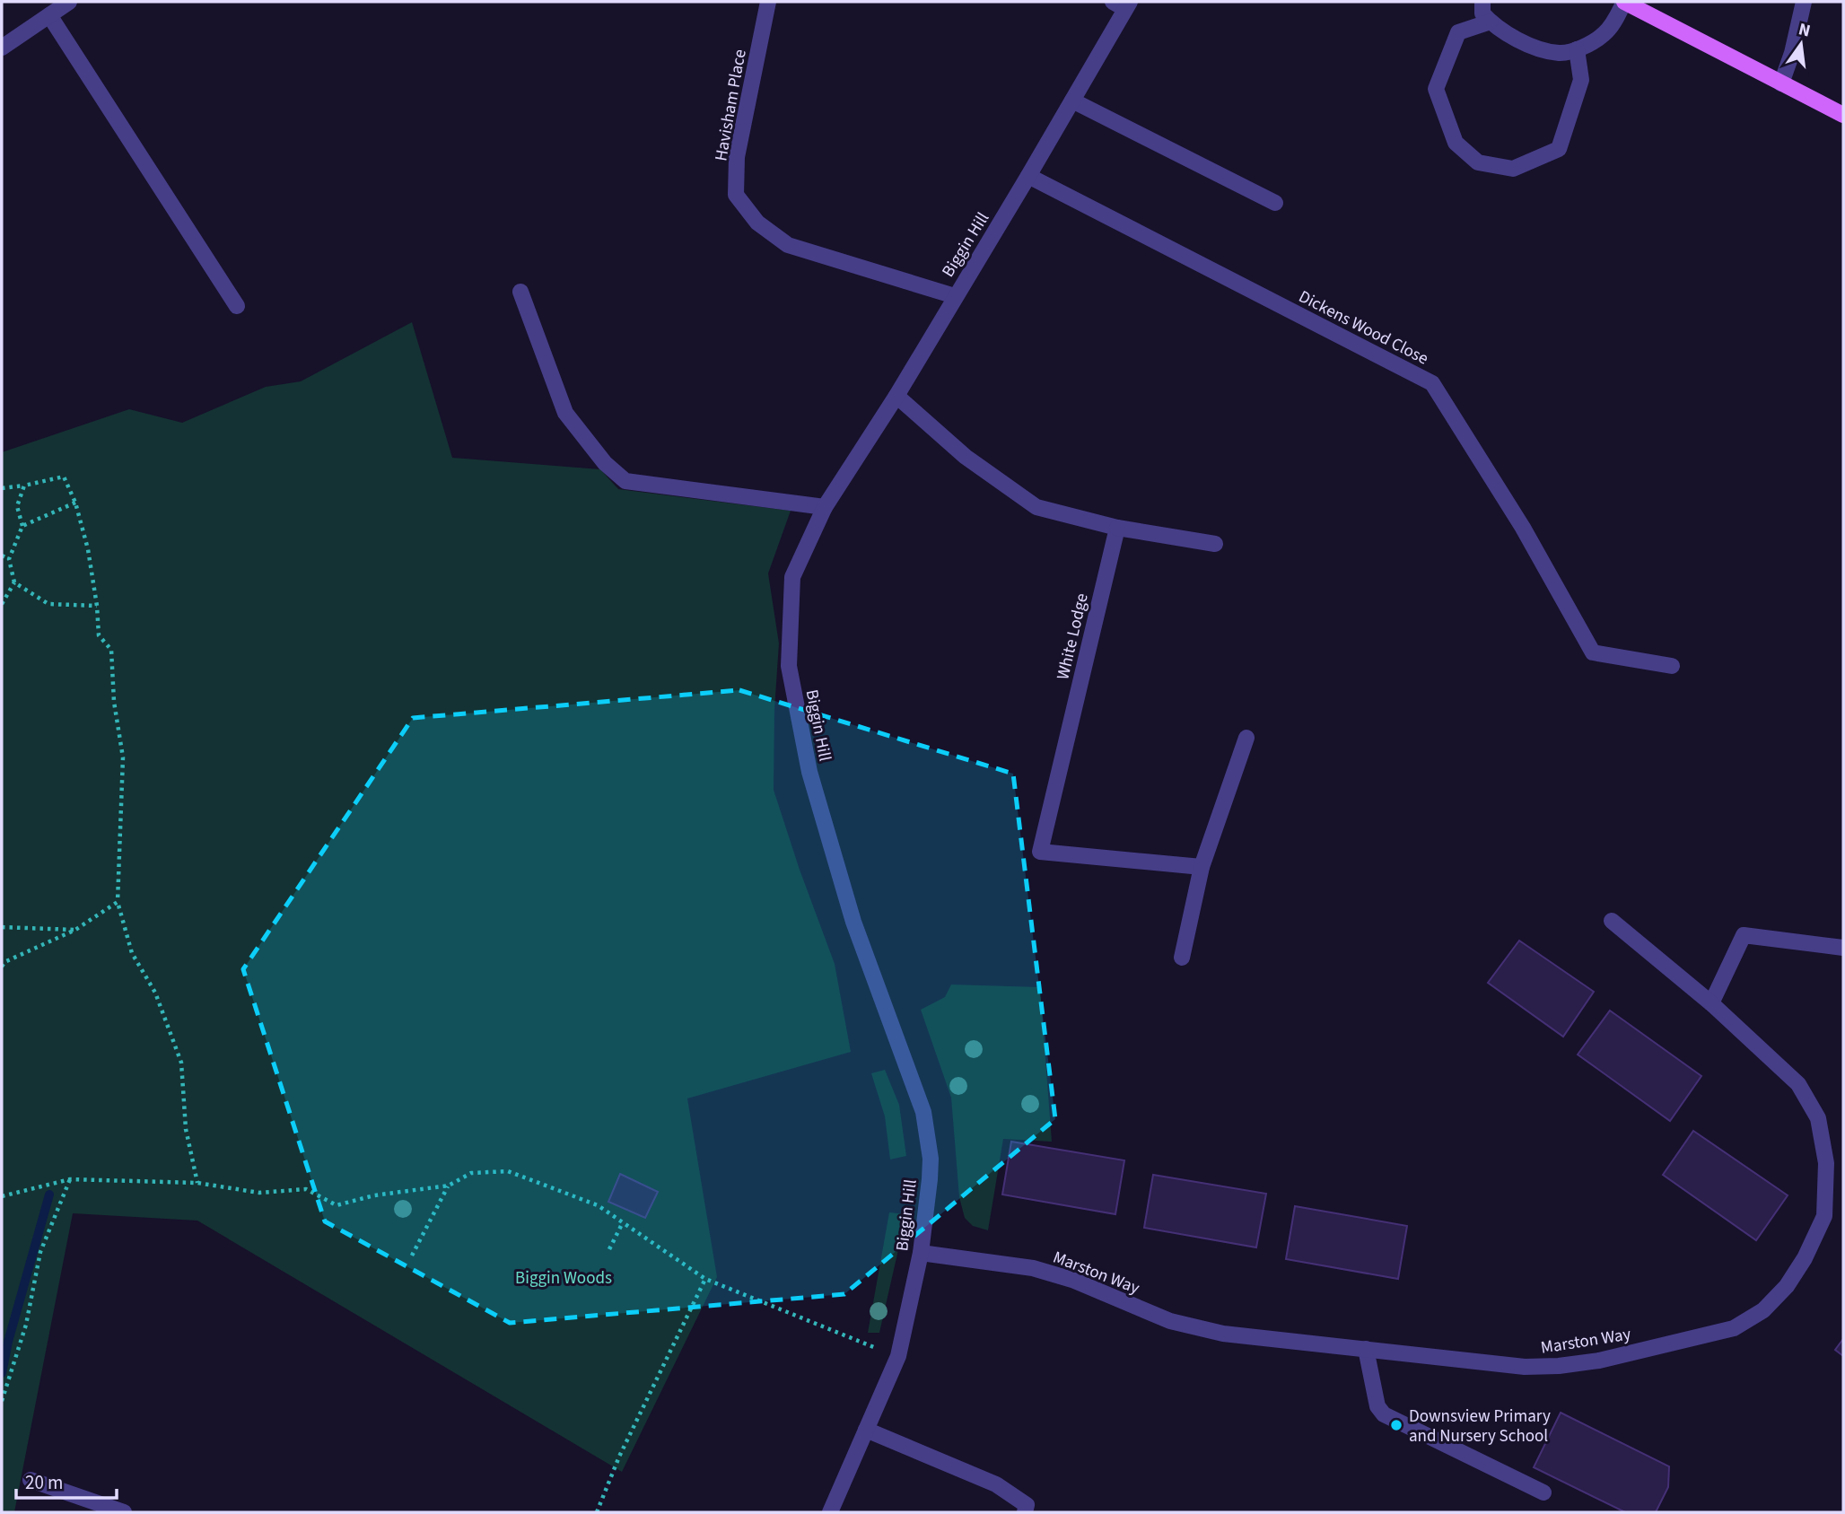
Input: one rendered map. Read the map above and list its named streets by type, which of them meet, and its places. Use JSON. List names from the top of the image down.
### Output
{
  "streets": {
    "street": [
      "Havisham Place",
      "Biggin Hill",
      "Dickens Wood Close",
      "White Lodge",
      "Marston Way"
    ]
  },
  "crossings": [
    ["Havisham Place", "Biggin Hill"],
    ["Biggin Hill", "Dickens Wood Close"],
    ["Biggin Hill", "Marston Way"]
  ],
  "parks": ["Biggin Woods"],
  "places": ["Downsview Primary and Nursery School"],
  "scale_bar": "20 m",
  "north": "top"
}
